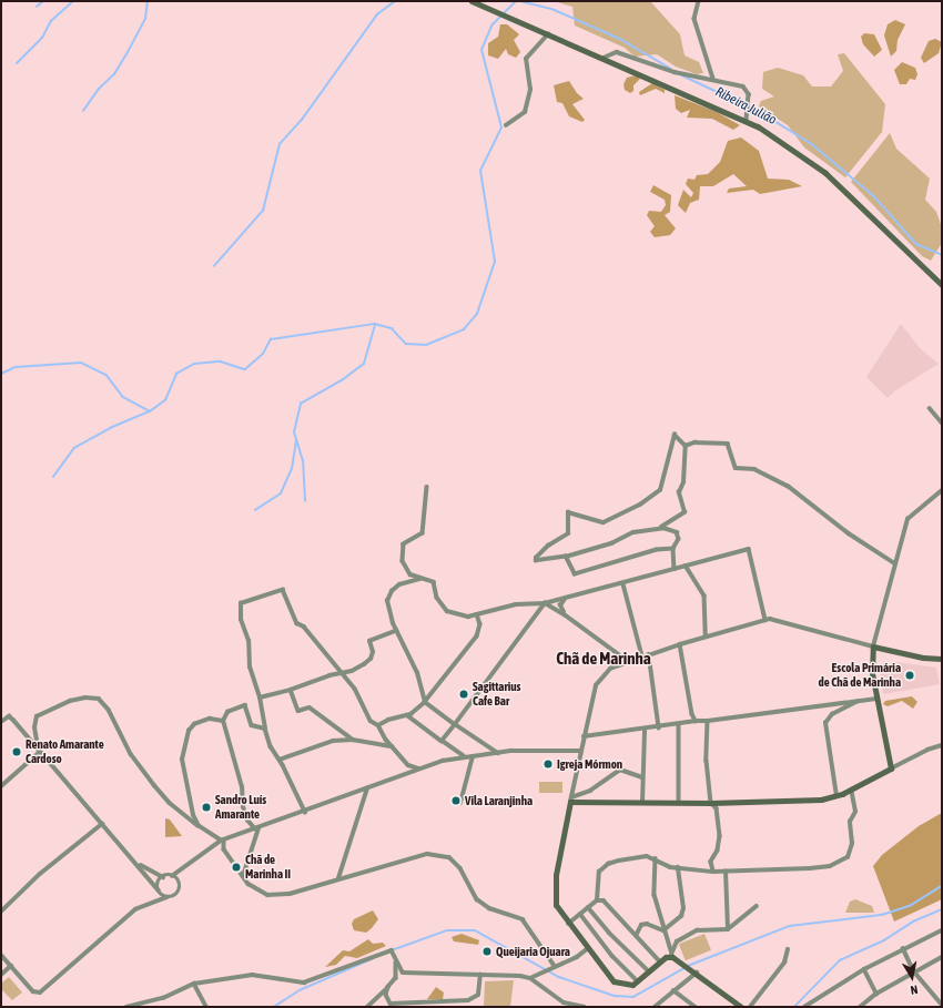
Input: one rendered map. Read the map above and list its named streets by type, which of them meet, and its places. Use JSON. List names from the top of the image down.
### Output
{
  "districts": ["Chã de Marinha"],
  "water": ["Ribeira Julião"],
  "places": [
    "Escola Primária de Chã de Marinha",
    "Sagittarius Cafe Bar",
    "Renato Amarante Cardoso",
    "Igreja Mórmon",
    "Vila Laranjinha",
    "Sandro Luís Amarante",
    "Chã de Marinha II",
    "Queijaria Ojuara"
  ],
  "north": "bottom"
}
